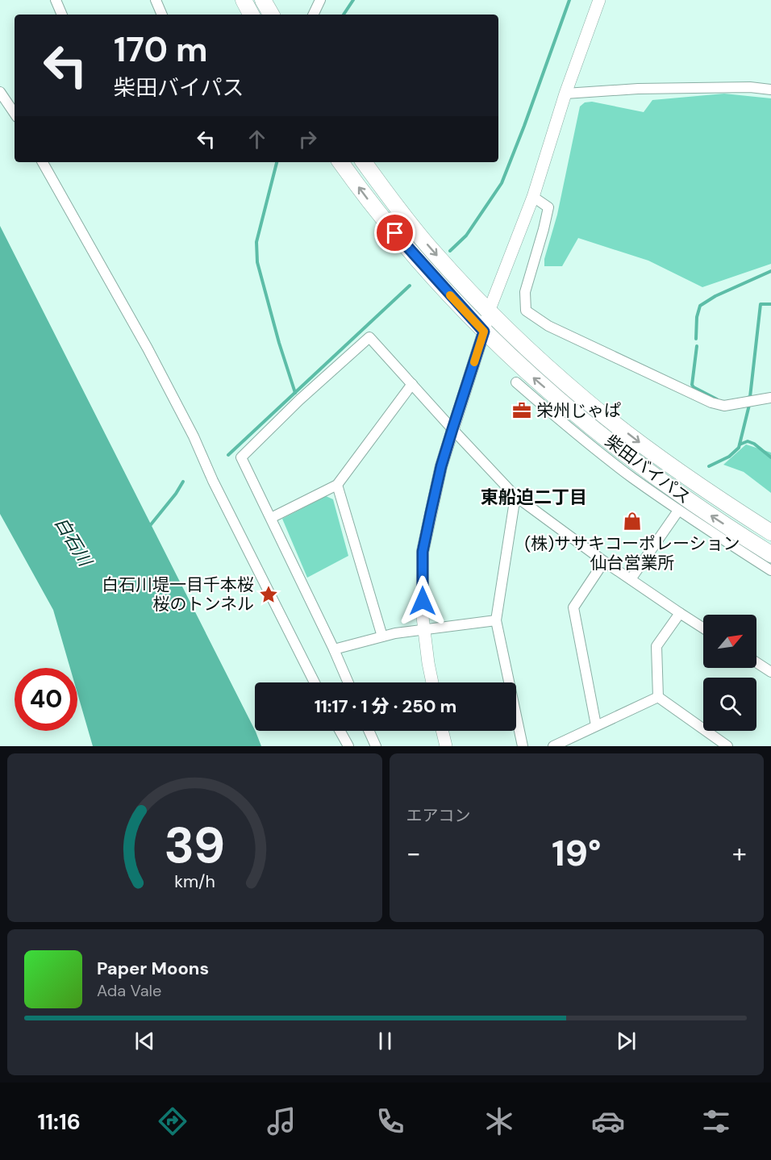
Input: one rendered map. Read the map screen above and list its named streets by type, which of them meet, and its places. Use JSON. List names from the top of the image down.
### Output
{
  "streets": {
    "highway": ["柴田バイパス"]
  },
  "districts": ["東船迫二丁目"],
  "water": ["白石川"],
  "places": {
    "office": ["栄州じゃぱ"],
    "shop": ["(株)ササキコーポレーション 仙台営業所"],
    "place": ["白石川堤一目千本桜 桜のトンネル"]
  },
  "north": "top right",
  "page": {
    "turn": ["170 m", "柴田バイパス"],
    "limit": "40",
    "trip": "11:17 · 1 分 · 250 m",
    "tile": "エアコン",
    "heat": ["−", "19°", "+"],
    "song": ["Paper Moons", "Ada Vale"],
    "tabs": "11:16",
    "gauge": ["39", "km/h"]
  }
}
